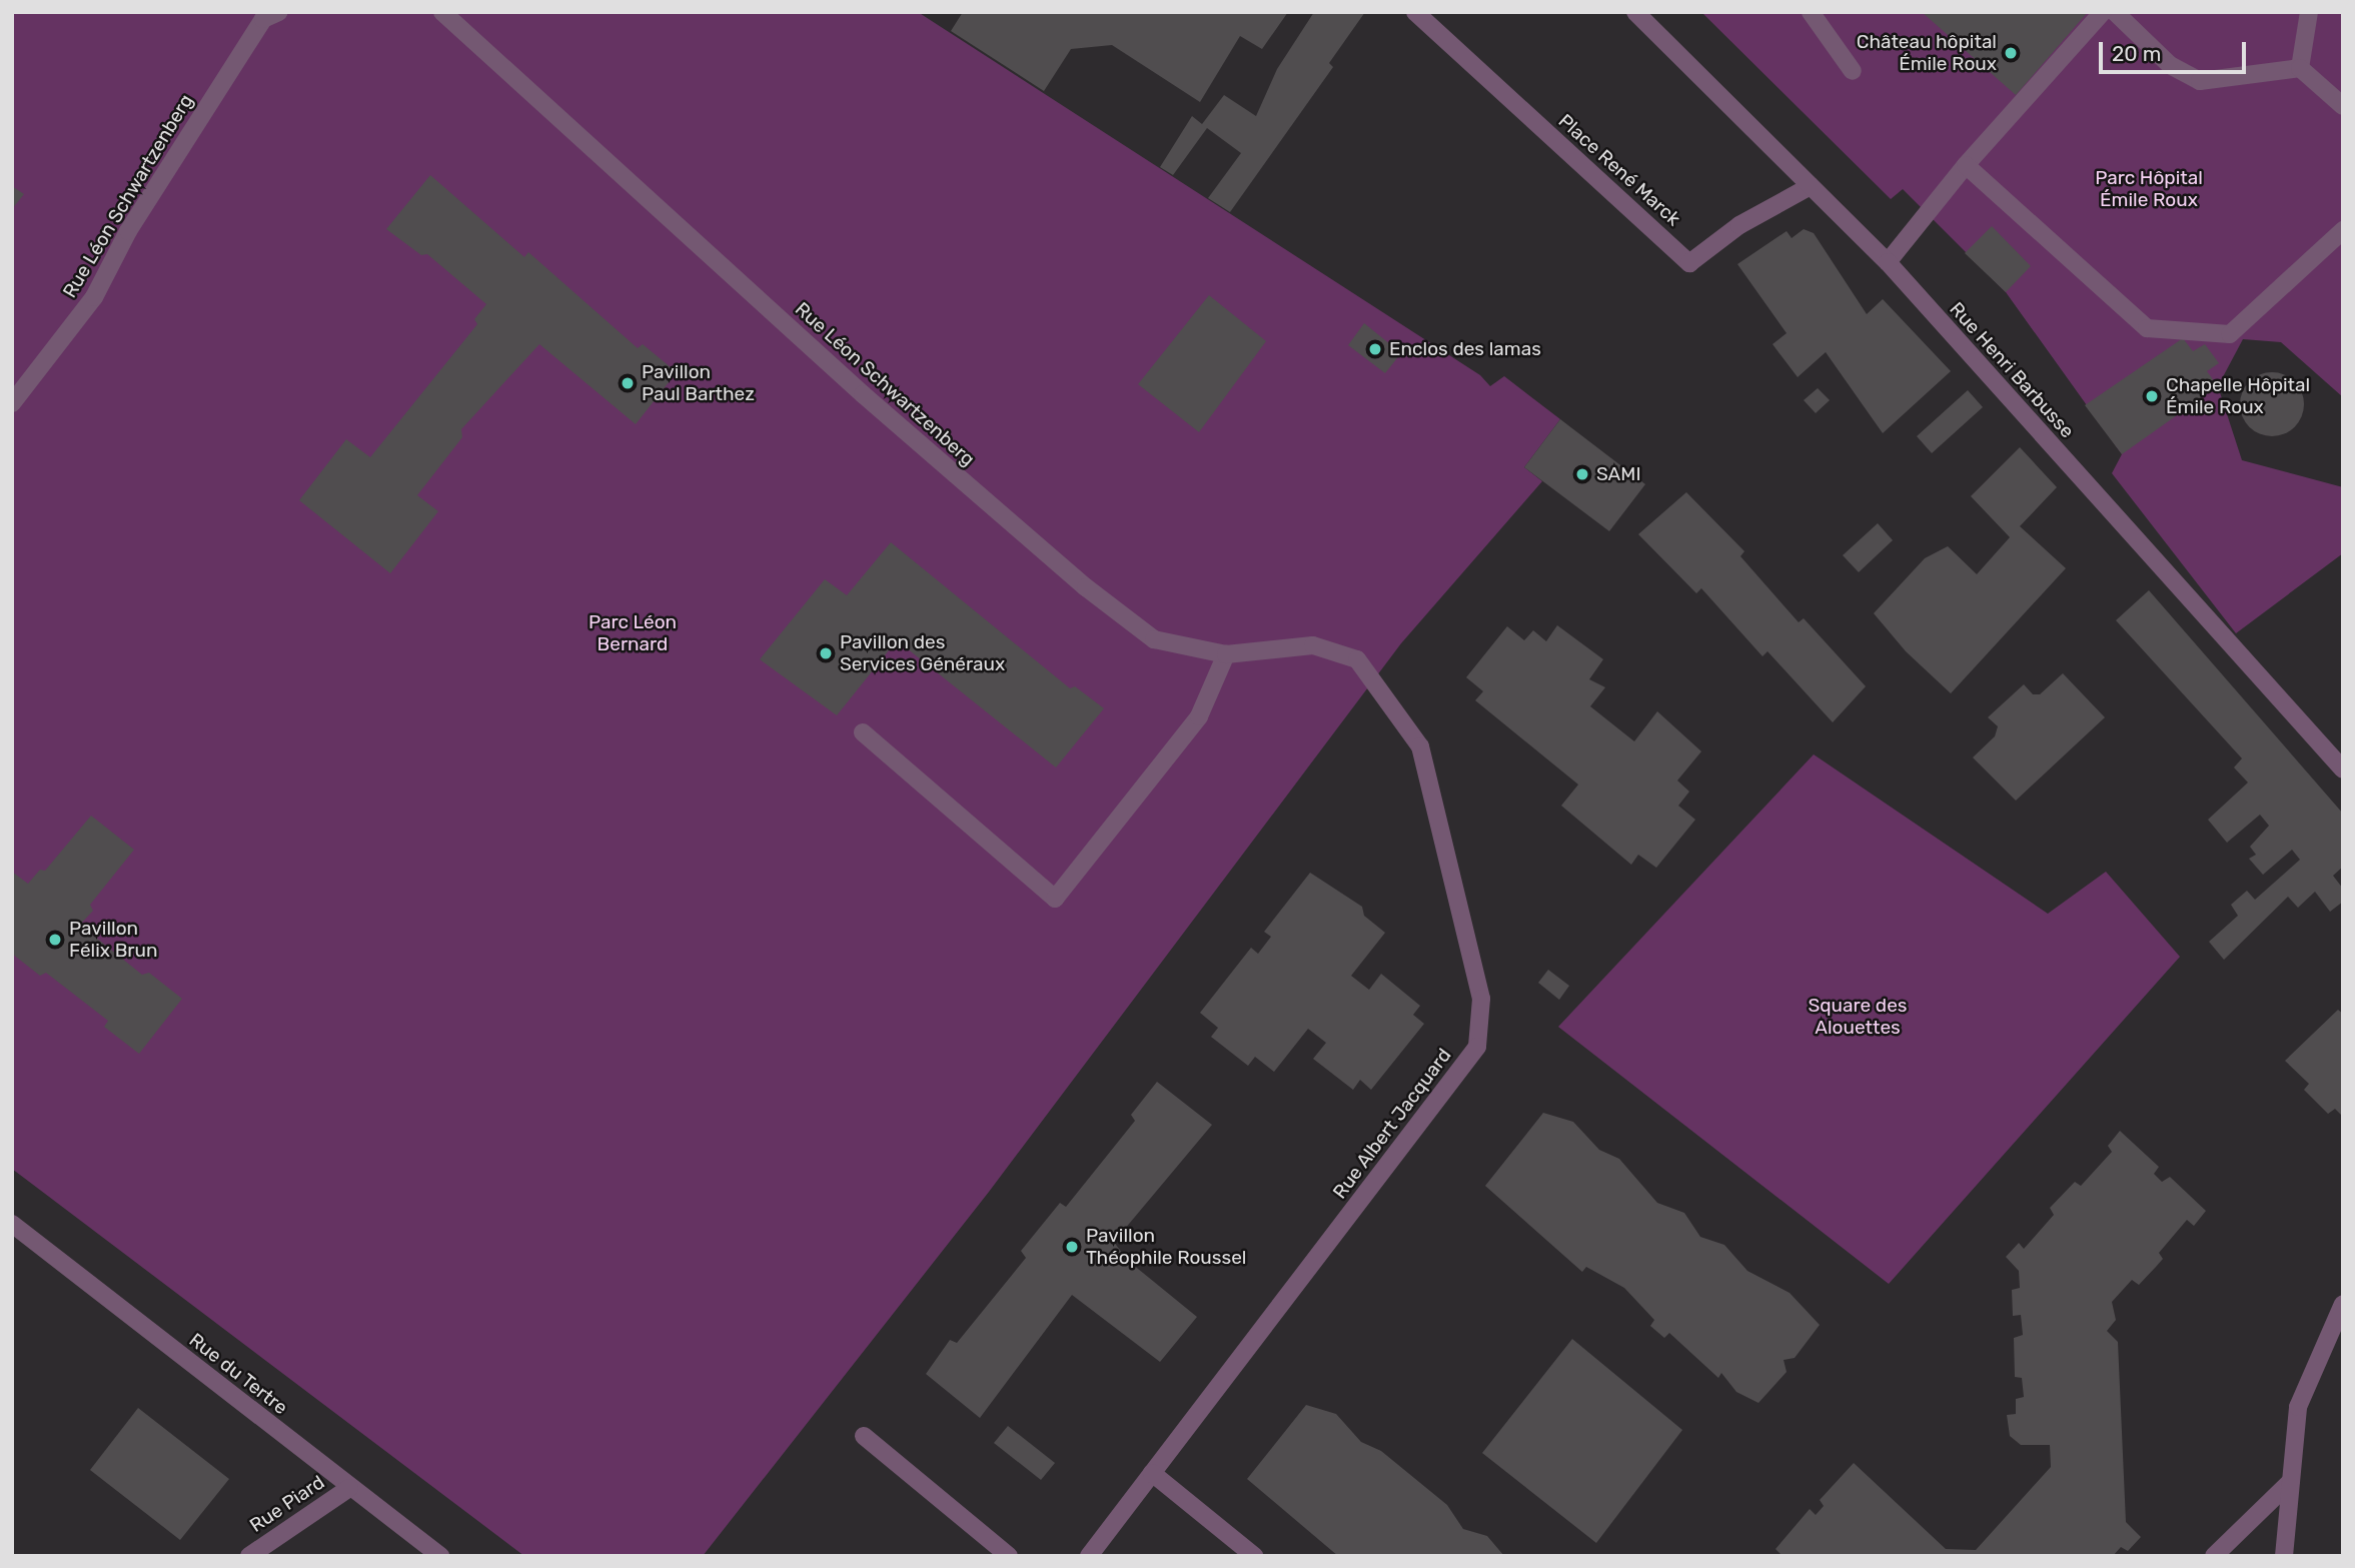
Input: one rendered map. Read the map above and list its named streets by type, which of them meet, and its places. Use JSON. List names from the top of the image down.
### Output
{
  "streets": {
    "street": [
      "Place René Marck",
      "Rue Léon Schwartzenberg",
      "Rue Henri Barbusse",
      "Rue Albert Jacquard",
      "Rue du Tertre",
      "Rue Piard"
    ]
  },
  "crossings": [
    ["Place René Marck", "Rue Henri Barbusse"],
    ["Rue Léon Schwartzenberg", "Rue Albert Jacquard"],
    ["Rue du Tertre", "Rue Piard"]
  ],
  "parks": ["Parc Hôpital Émile Roux", "Parc Léon Bernard", "Square des Alouettes"],
  "places": [
    "Château hôpital Émile Roux",
    "Enclos des lamas",
    "Pavillon Paul Barthez",
    "Chapelle Hôpital Émile Roux",
    "SAMI",
    "Pavillon des Services Généraux",
    "Pavillon Félix Brun",
    "Pavillon Théophile Roussel"
  ],
  "scale_bar": "20 m"
}
